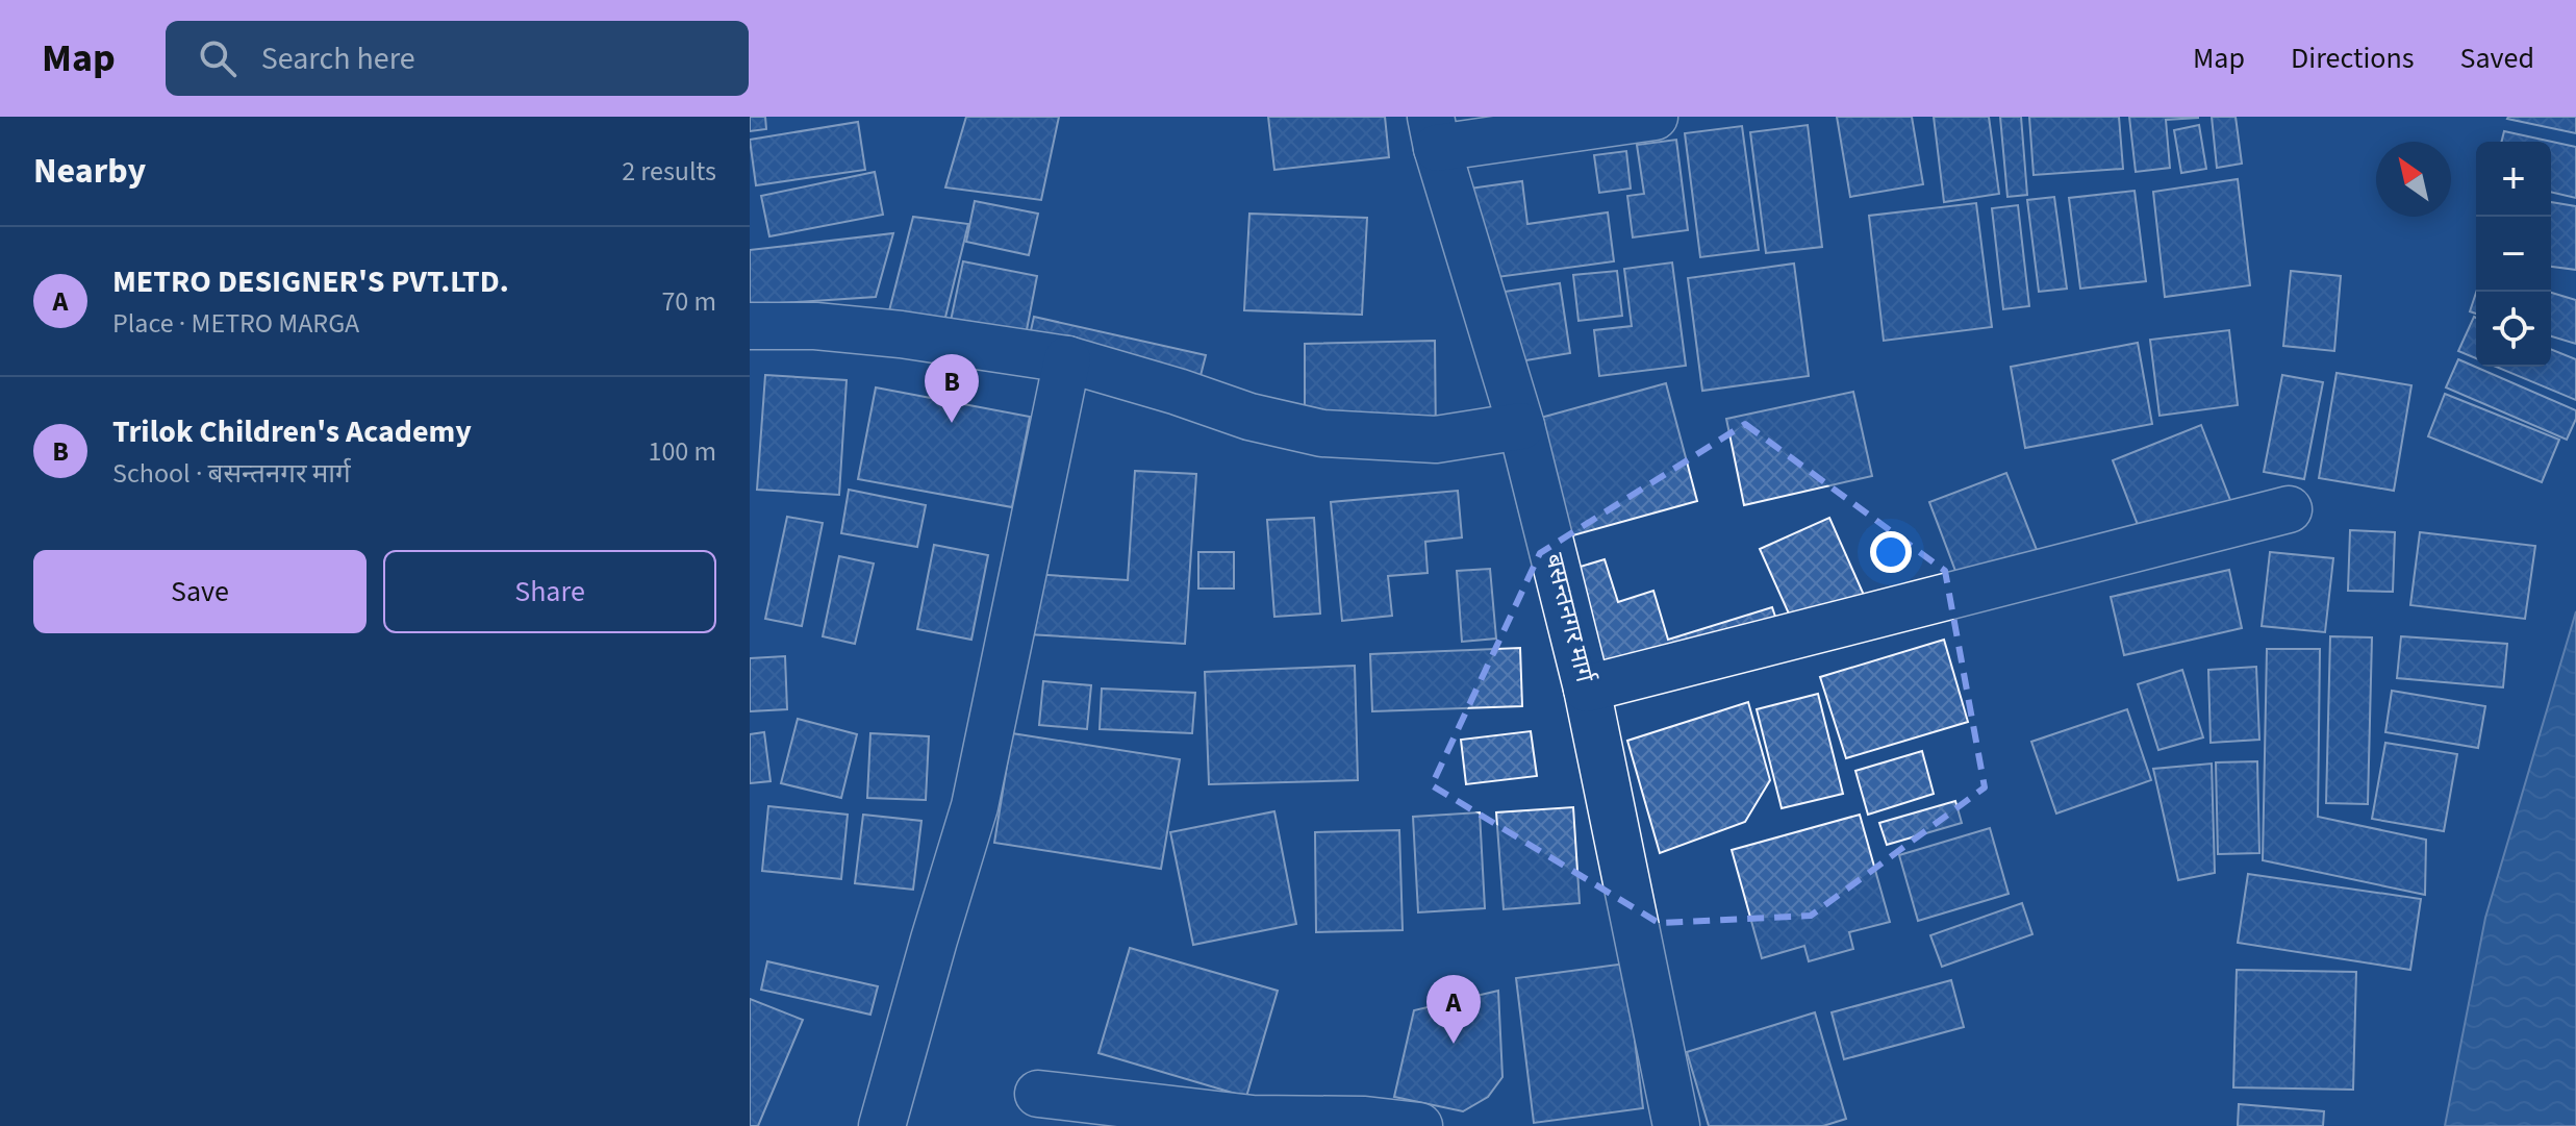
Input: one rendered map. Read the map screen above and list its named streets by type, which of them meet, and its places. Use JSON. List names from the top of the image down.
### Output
{
  "streets": {
    "street": ["बसन्तनगर मार्ग"]
  },
  "north": "top left",
  "page": {
    "header": "Map",
    "search": "Search here",
    "nav": ["Map", "Directions", "Saved"],
    "heading": ["Nearby", "2 results"],
    "map_buttons": ["+", "−"],
    "list": [
      {
        "mark": "A",
        "name": "METRO DESIGNER'S PVT.LTD.",
        "note": "Place · METRO MARGA",
        "value": "70 m"
      },
      {
        "mark": "B",
        "name": "Trilok Children's Academy",
        "note": "School · बसन्तनगर मार्ग",
        "value": "100 m"
      }
    ],
    "pins": ["B", "A"],
    "buttons": ["Save", "Share"]
  }
}
